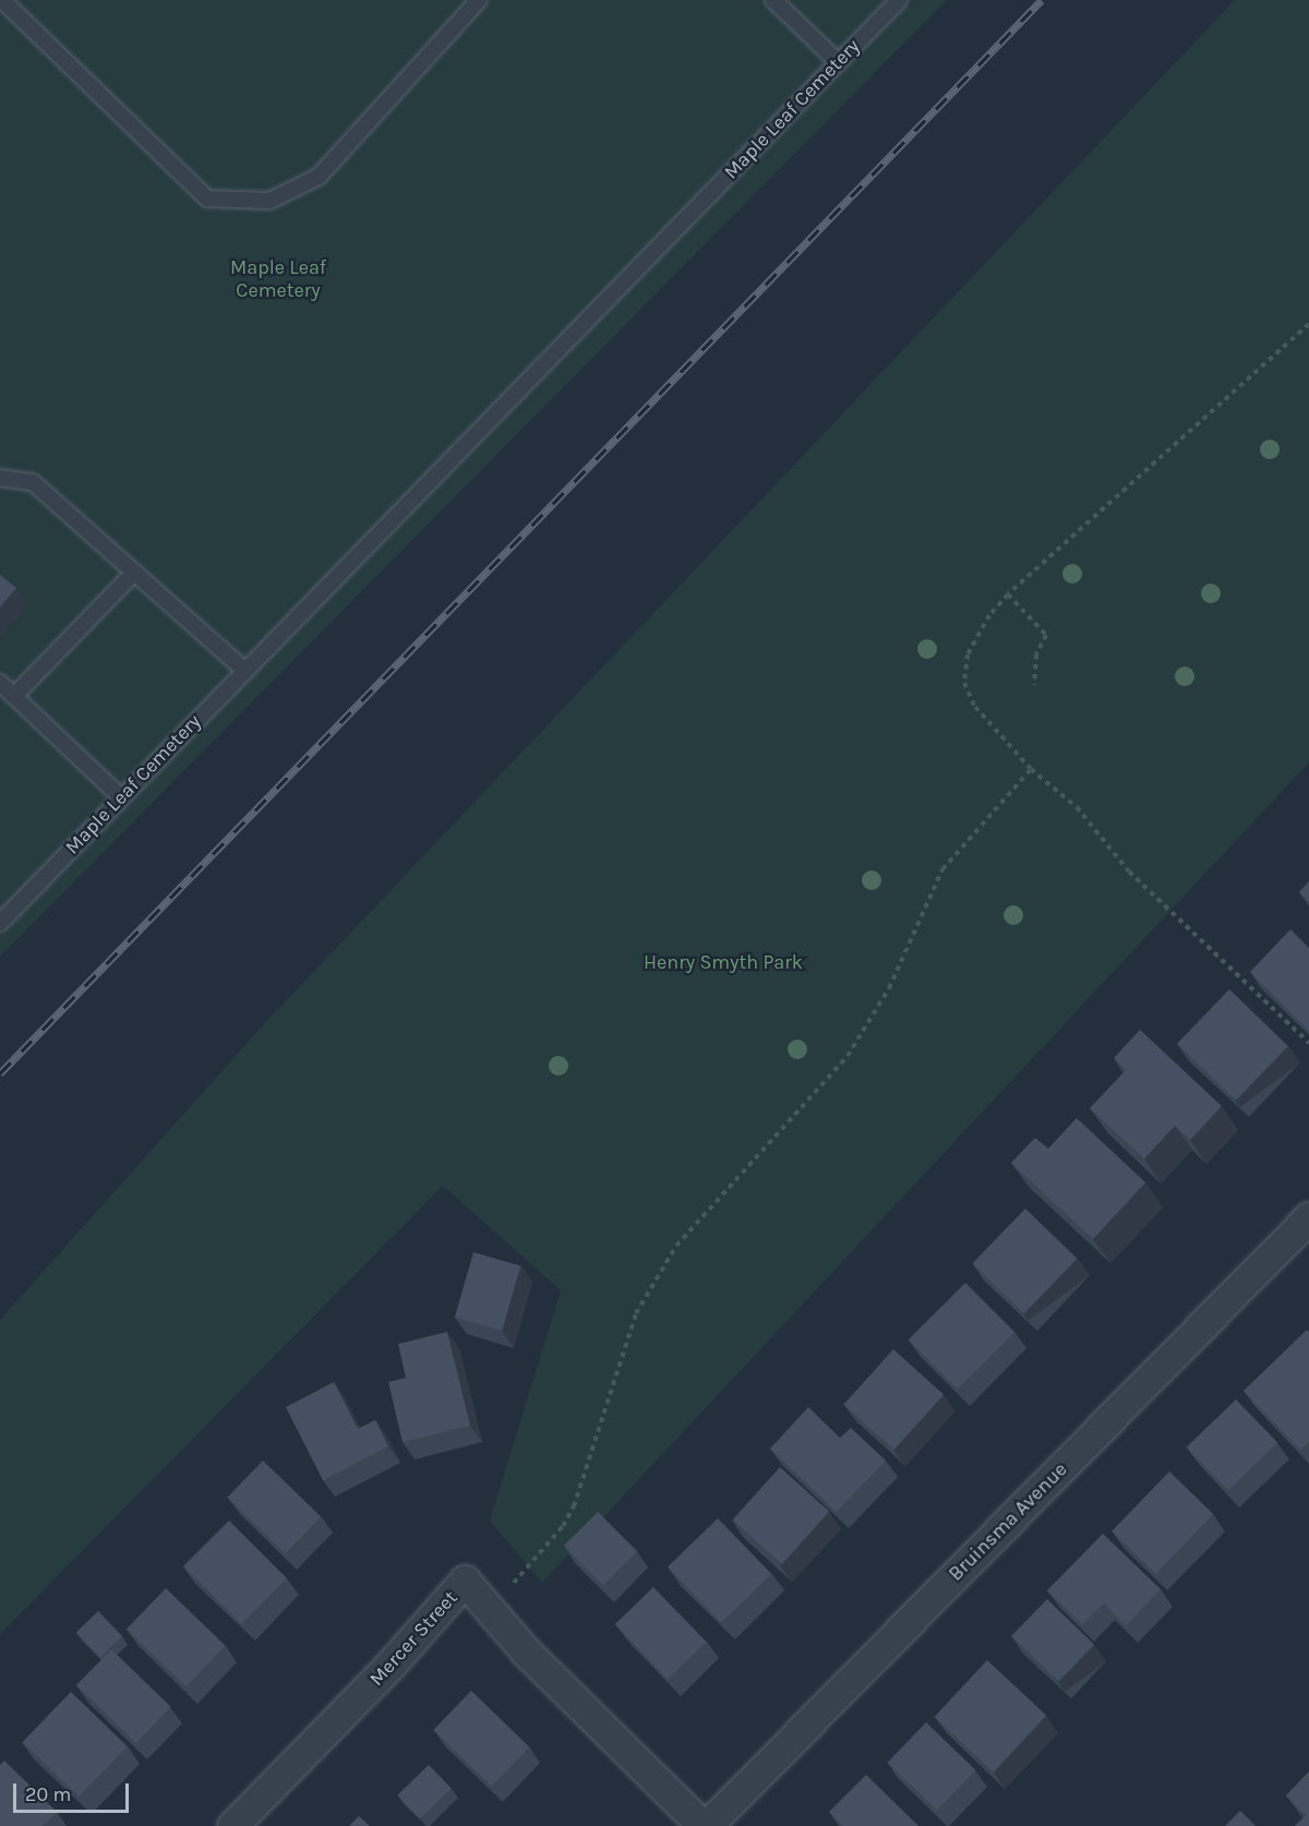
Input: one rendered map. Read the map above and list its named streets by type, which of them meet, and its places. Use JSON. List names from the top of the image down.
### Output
{
  "streets": {
    "street": ["Bruinsma Avenue", "Mercer Street"],
    "lane": ["Maple Leaf Cemetery"]
  },
  "crossings": [
    ["Bruinsma Avenue", "Mercer Street"]
  ],
  "parks": ["Maple Leaf Cemetery", "Henry Smyth Park"],
  "scale_bar": "20 m"
}
